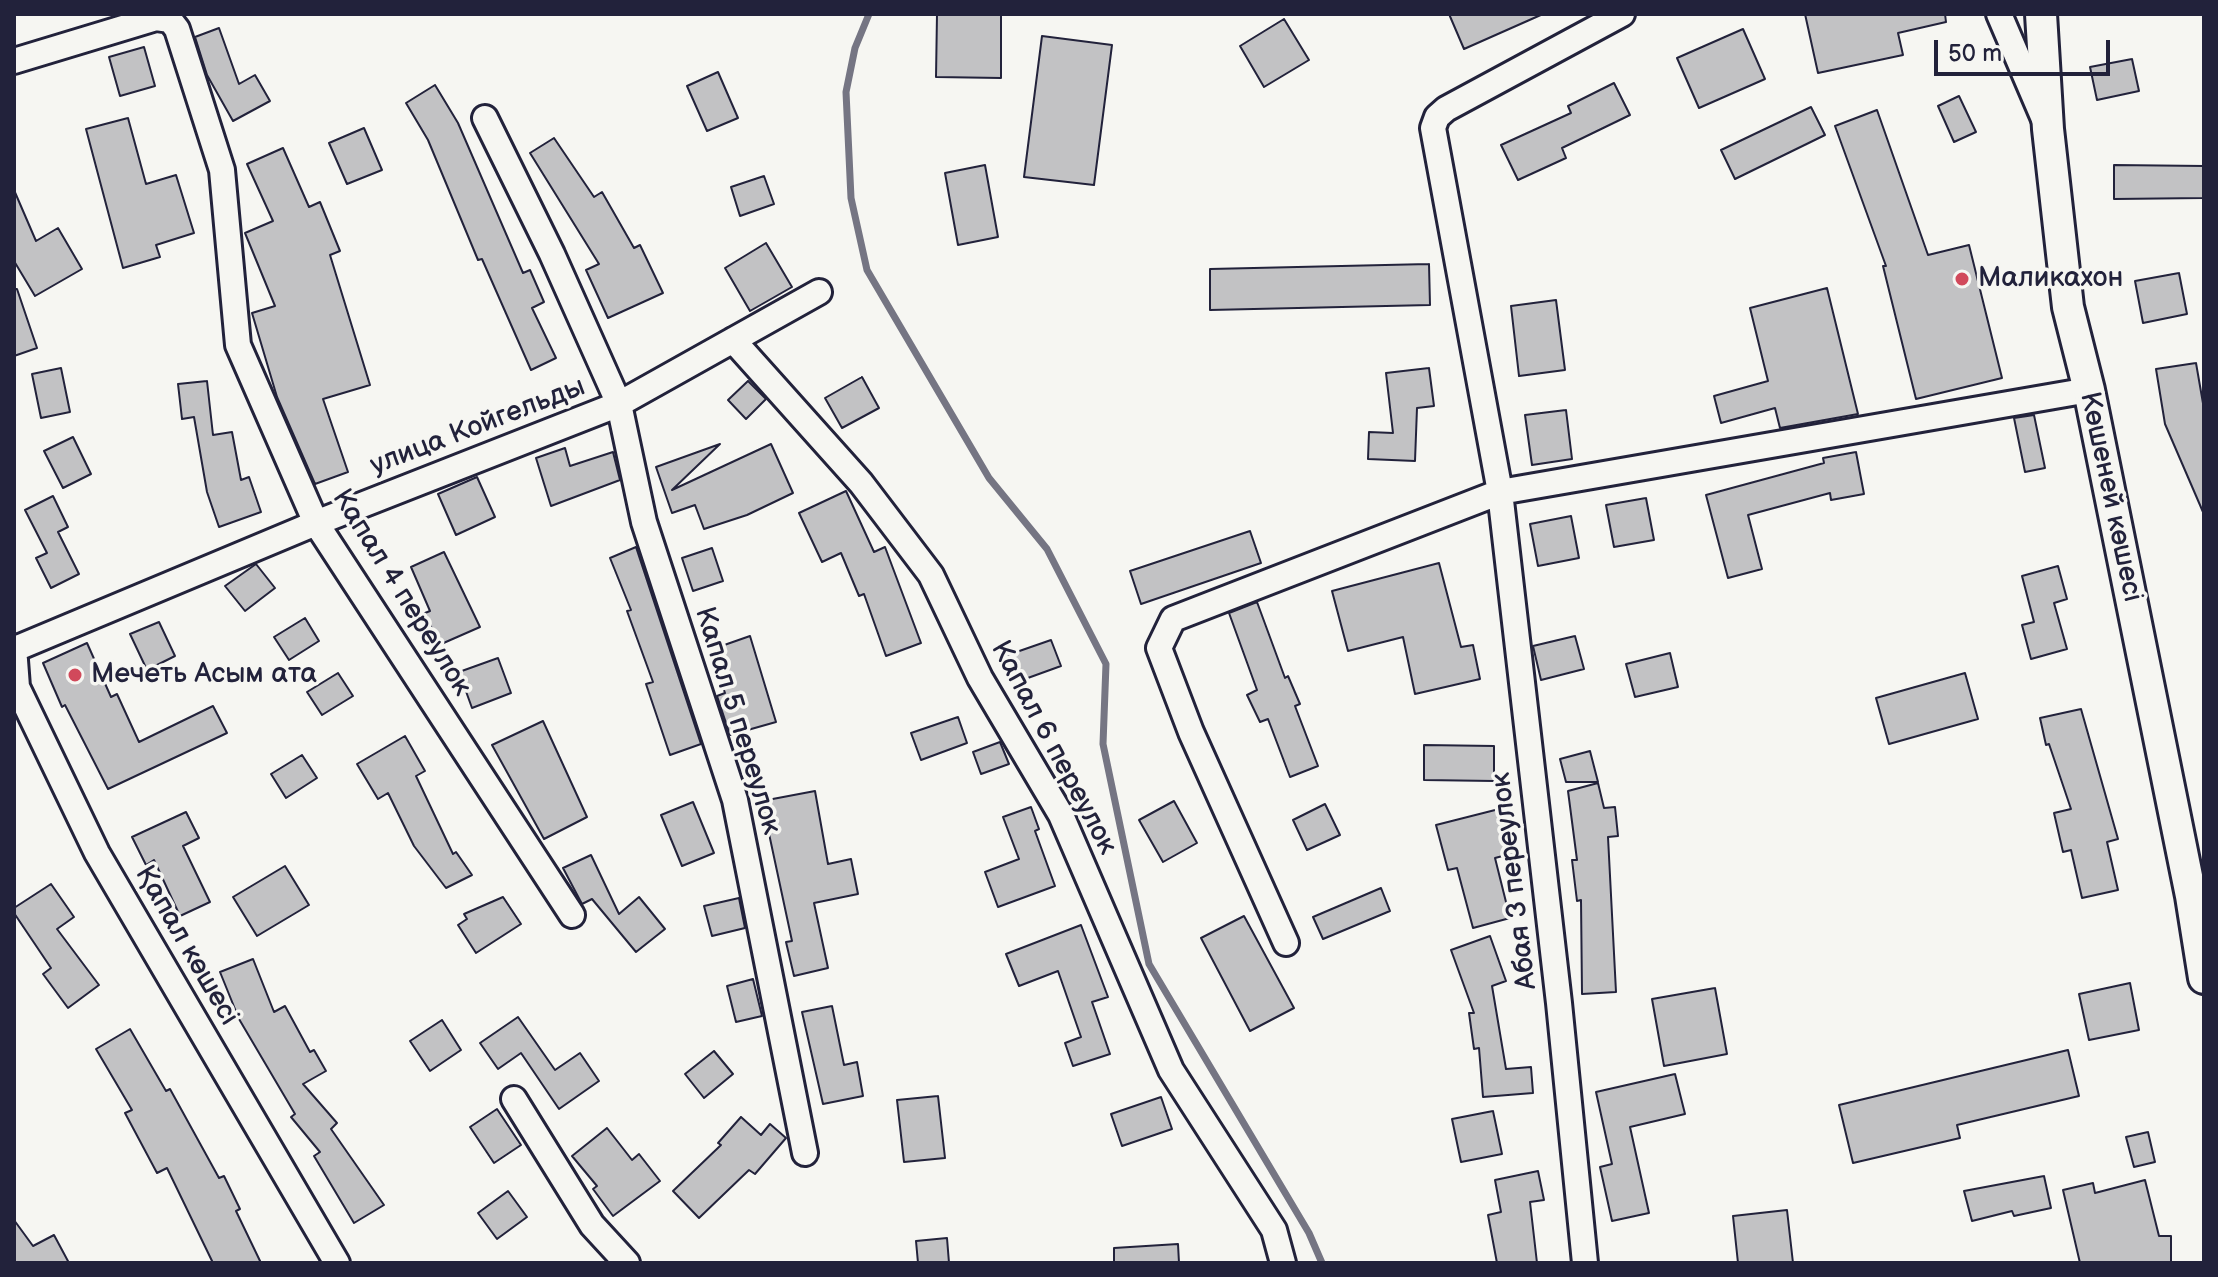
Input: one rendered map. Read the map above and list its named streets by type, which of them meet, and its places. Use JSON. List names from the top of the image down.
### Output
{
  "streets": {
    "main road": ["Көшеней көшесі"],
    "street": [
      "улица Койгельды",
      "Капал 4 переулок",
      "Капал 5 переулок",
      "Капал 6 переулок",
      "Абая 3 переулок",
      "Қапал көшесі"
    ]
  },
  "crossings": [
    ["улица Койгельды", "Капал 4 переулок"],
    ["улица Койгельды", "Капал 5 переулок"],
    ["улица Койгельды", "Капал 6 переулок"],
    ["улица Койгельды", "Қапал көшесі"]
  ],
  "places": ["Маликахон", "Мечеть Асым ата"],
  "scale_bar": "50 m"
}
